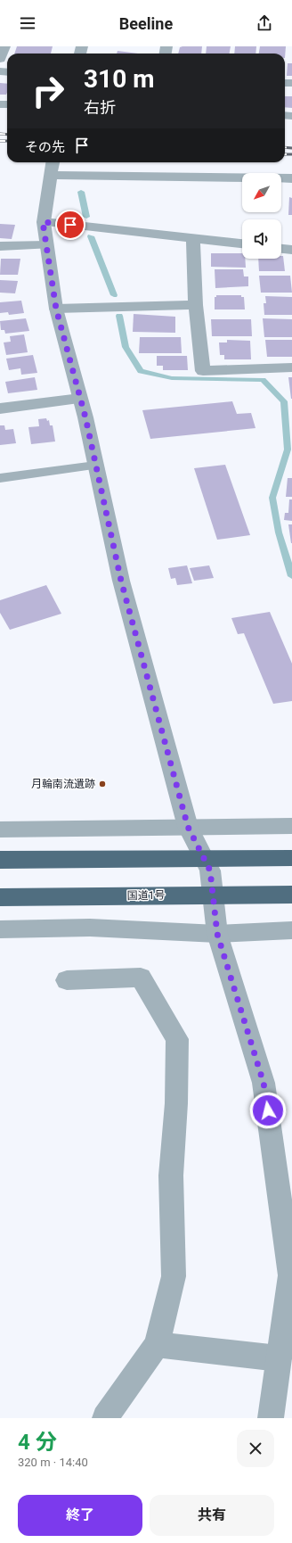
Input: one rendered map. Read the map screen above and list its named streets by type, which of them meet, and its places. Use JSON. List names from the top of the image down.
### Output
{
  "streets": {
    "highway": ["国道1号"]
  },
  "places": ["月輪南流遺跡"],
  "north": "bottom left",
  "page": {
    "header": "Beeline",
    "turn": ["310 m", "右折"],
    "then": "その先",
    "heading": ["4 分", "320 m · 14:40"],
    "buttons": ["終了", "共有"]
  }
}
